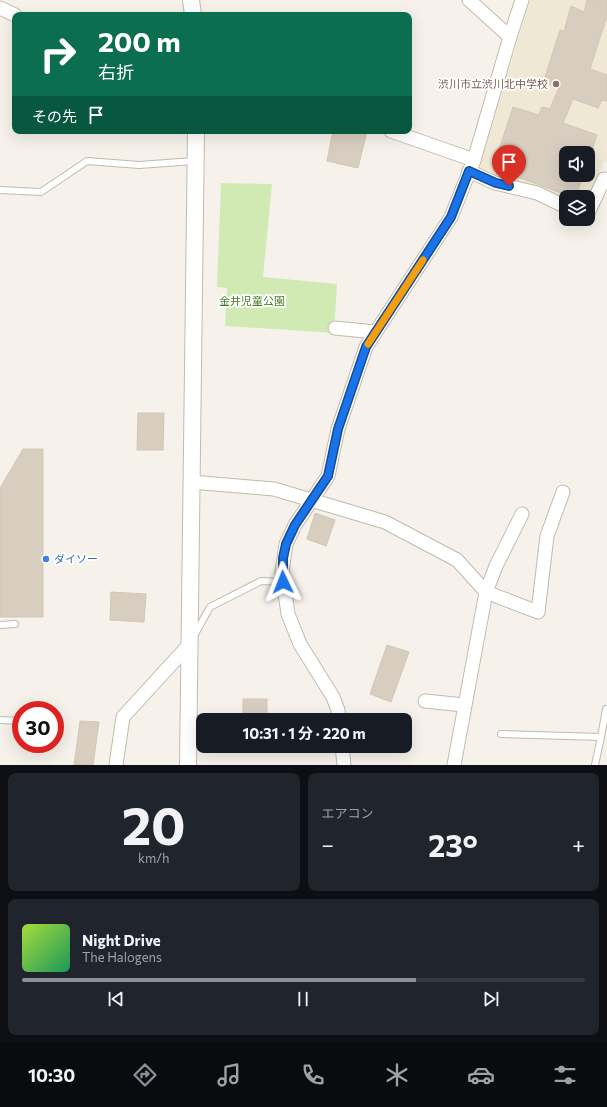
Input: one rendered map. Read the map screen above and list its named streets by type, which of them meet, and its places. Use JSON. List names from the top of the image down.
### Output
{
  "parks": ["金井児童公園"],
  "places": ["渋川市立渋川北中学校", "ダイソー"],
  "page": {
    "turn": ["200 m", "右折"],
    "then": "その先",
    "limit": "30",
    "trip": "10:31 · 1 分 · 220 m",
    "tile": [
      ["20", "km/h"],
      "エアコン"
    ],
    "heat": ["−", "23°", "+"],
    "song": ["Night Drive", "The Halogens"],
    "tabs": "10:30"
  }
}
